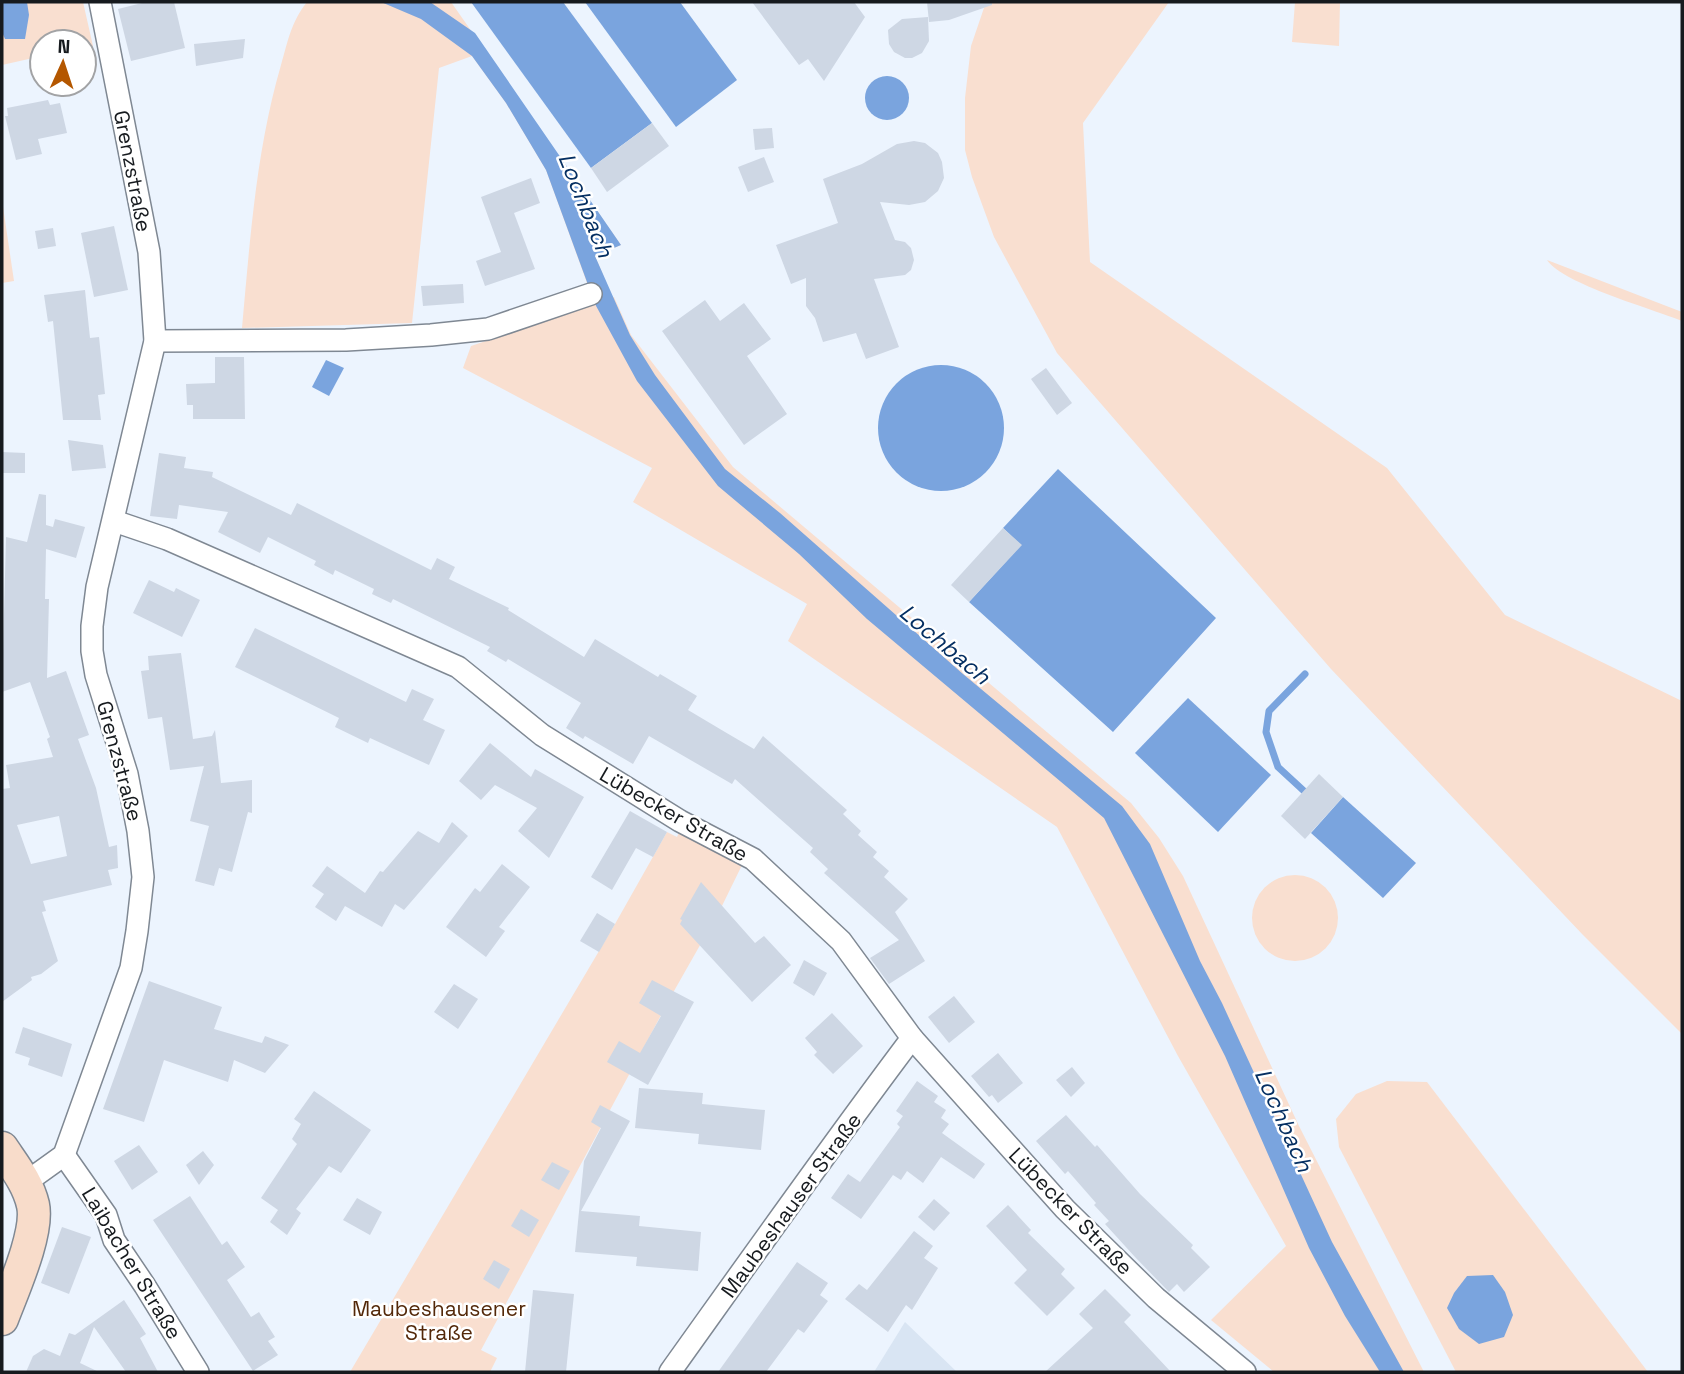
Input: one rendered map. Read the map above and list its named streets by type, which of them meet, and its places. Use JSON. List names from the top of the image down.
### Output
{
  "streets": {
    "street": [
      "Grenzstraße",
      "Lübecker Straße",
      "Maubeshauser Straße",
      "Laibacher Straße"
    ]
  },
  "crossings": [
    ["Grenzstraße", "Lübecker Straße"],
    ["Grenzstraße", "Laibacher Straße"],
    ["Lübecker Straße", "Maubeshauser Straße"]
  ],
  "water": ["Lochbach"],
  "parks": ["Maubeshausener Straße"],
  "north": "top"
}
